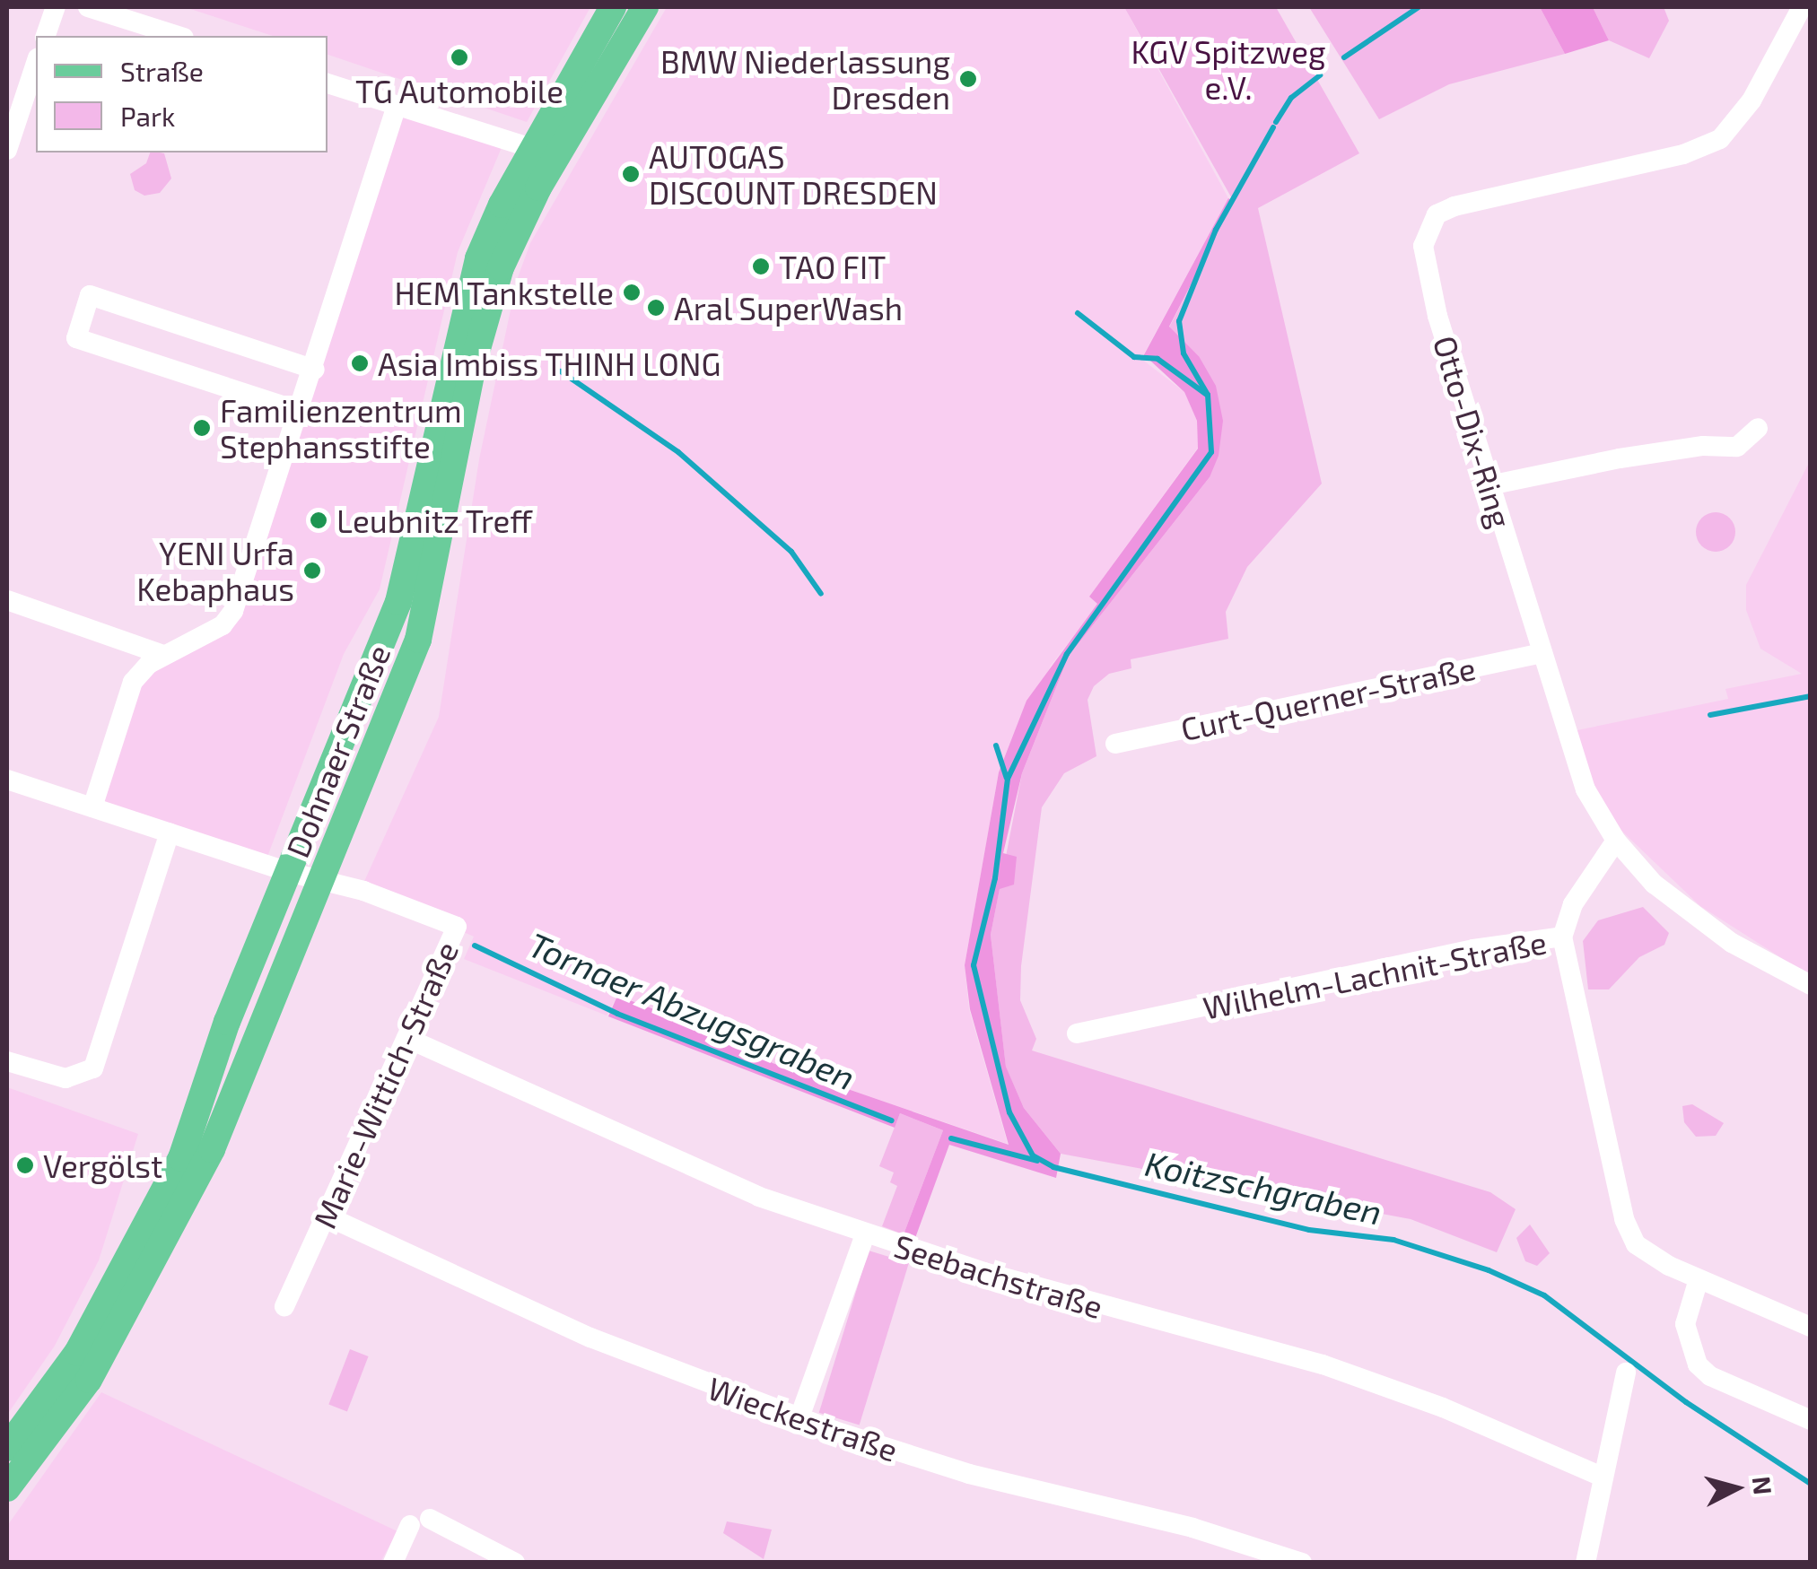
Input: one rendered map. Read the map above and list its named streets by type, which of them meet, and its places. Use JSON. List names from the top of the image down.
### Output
{
  "streets": {
    "main road": ["Dohnaer Straße"],
    "street": [
      "Otto-Dix-Ring",
      "Curt-Querner-Straße",
      "Wilhelm-Lachnit-Straße",
      "Marie-Wittich-Straße",
      "Seebachstraße",
      "Wieckestraße"
    ]
  },
  "crossings": [
    ["Otto-Dix-Ring", "Curt-Querner-Straße"],
    ["Otto-Dix-Ring", "Wilhelm-Lachnit-Straße"],
    ["Dohnaer Straße", "Marie-Wittich-Straße"],
    ["Marie-Wittich-Straße", "Seebachstraße"],
    ["Marie-Wittich-Straße", "Wieckestraße"]
  ],
  "water": ["Tornaer Abzugsgraben", "Koitzschgraben"],
  "parks": ["KGV Spitzweg e.V."],
  "places": [
    "TG Automobile",
    "BMW Niederlassung Dresden",
    "AUTOGAS DISCOUNT DRESDEN",
    "TAO FIT",
    "HEM Tankstelle",
    "Aral SuperWash",
    "Asia Imbiss THINH LONG",
    "Familienzentrum Stephansstifte",
    "Leubnitz Treff",
    "YENI Urfa Kebaphaus",
    "Vergölst"
  ],
  "legend": ["Straße", "Park"],
  "north": "right"
}
